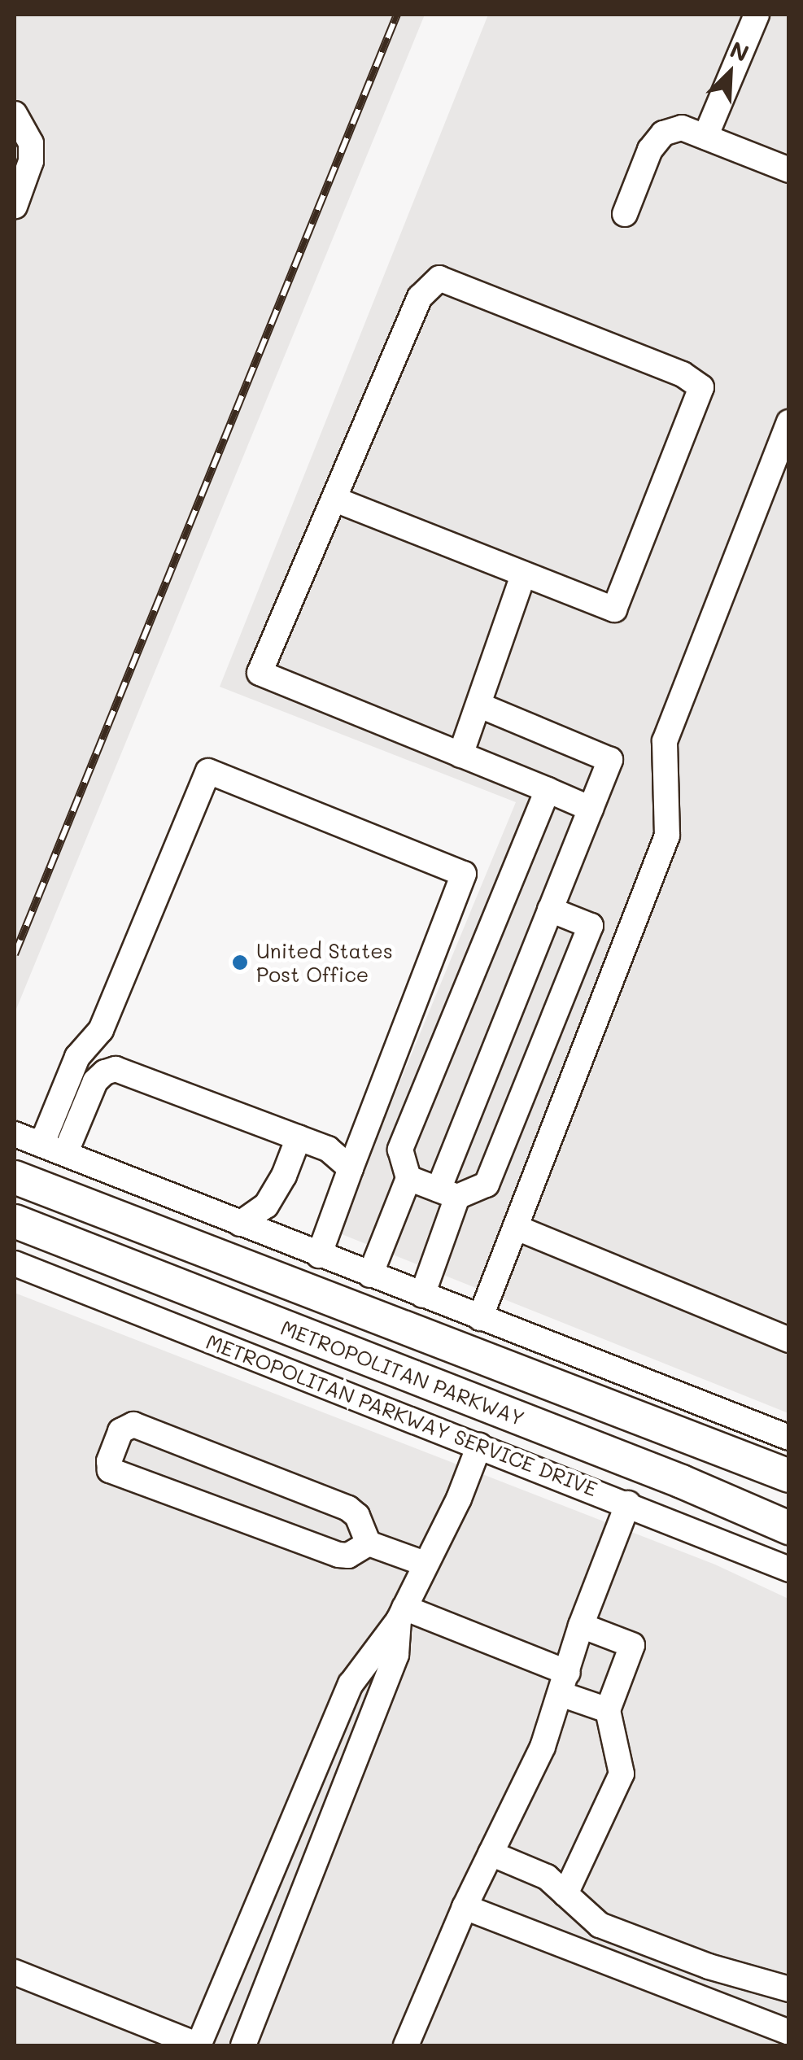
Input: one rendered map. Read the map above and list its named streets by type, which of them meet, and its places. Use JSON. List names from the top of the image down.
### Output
{
  "streets": {
    "main road": ["METROPOLITAN PARKWAY"],
    "street": ["METROPOLITAN PARKWAY SERVICE DRIVE"]
  },
  "places": ["United States Post Office"],
  "north": "top right"
}
